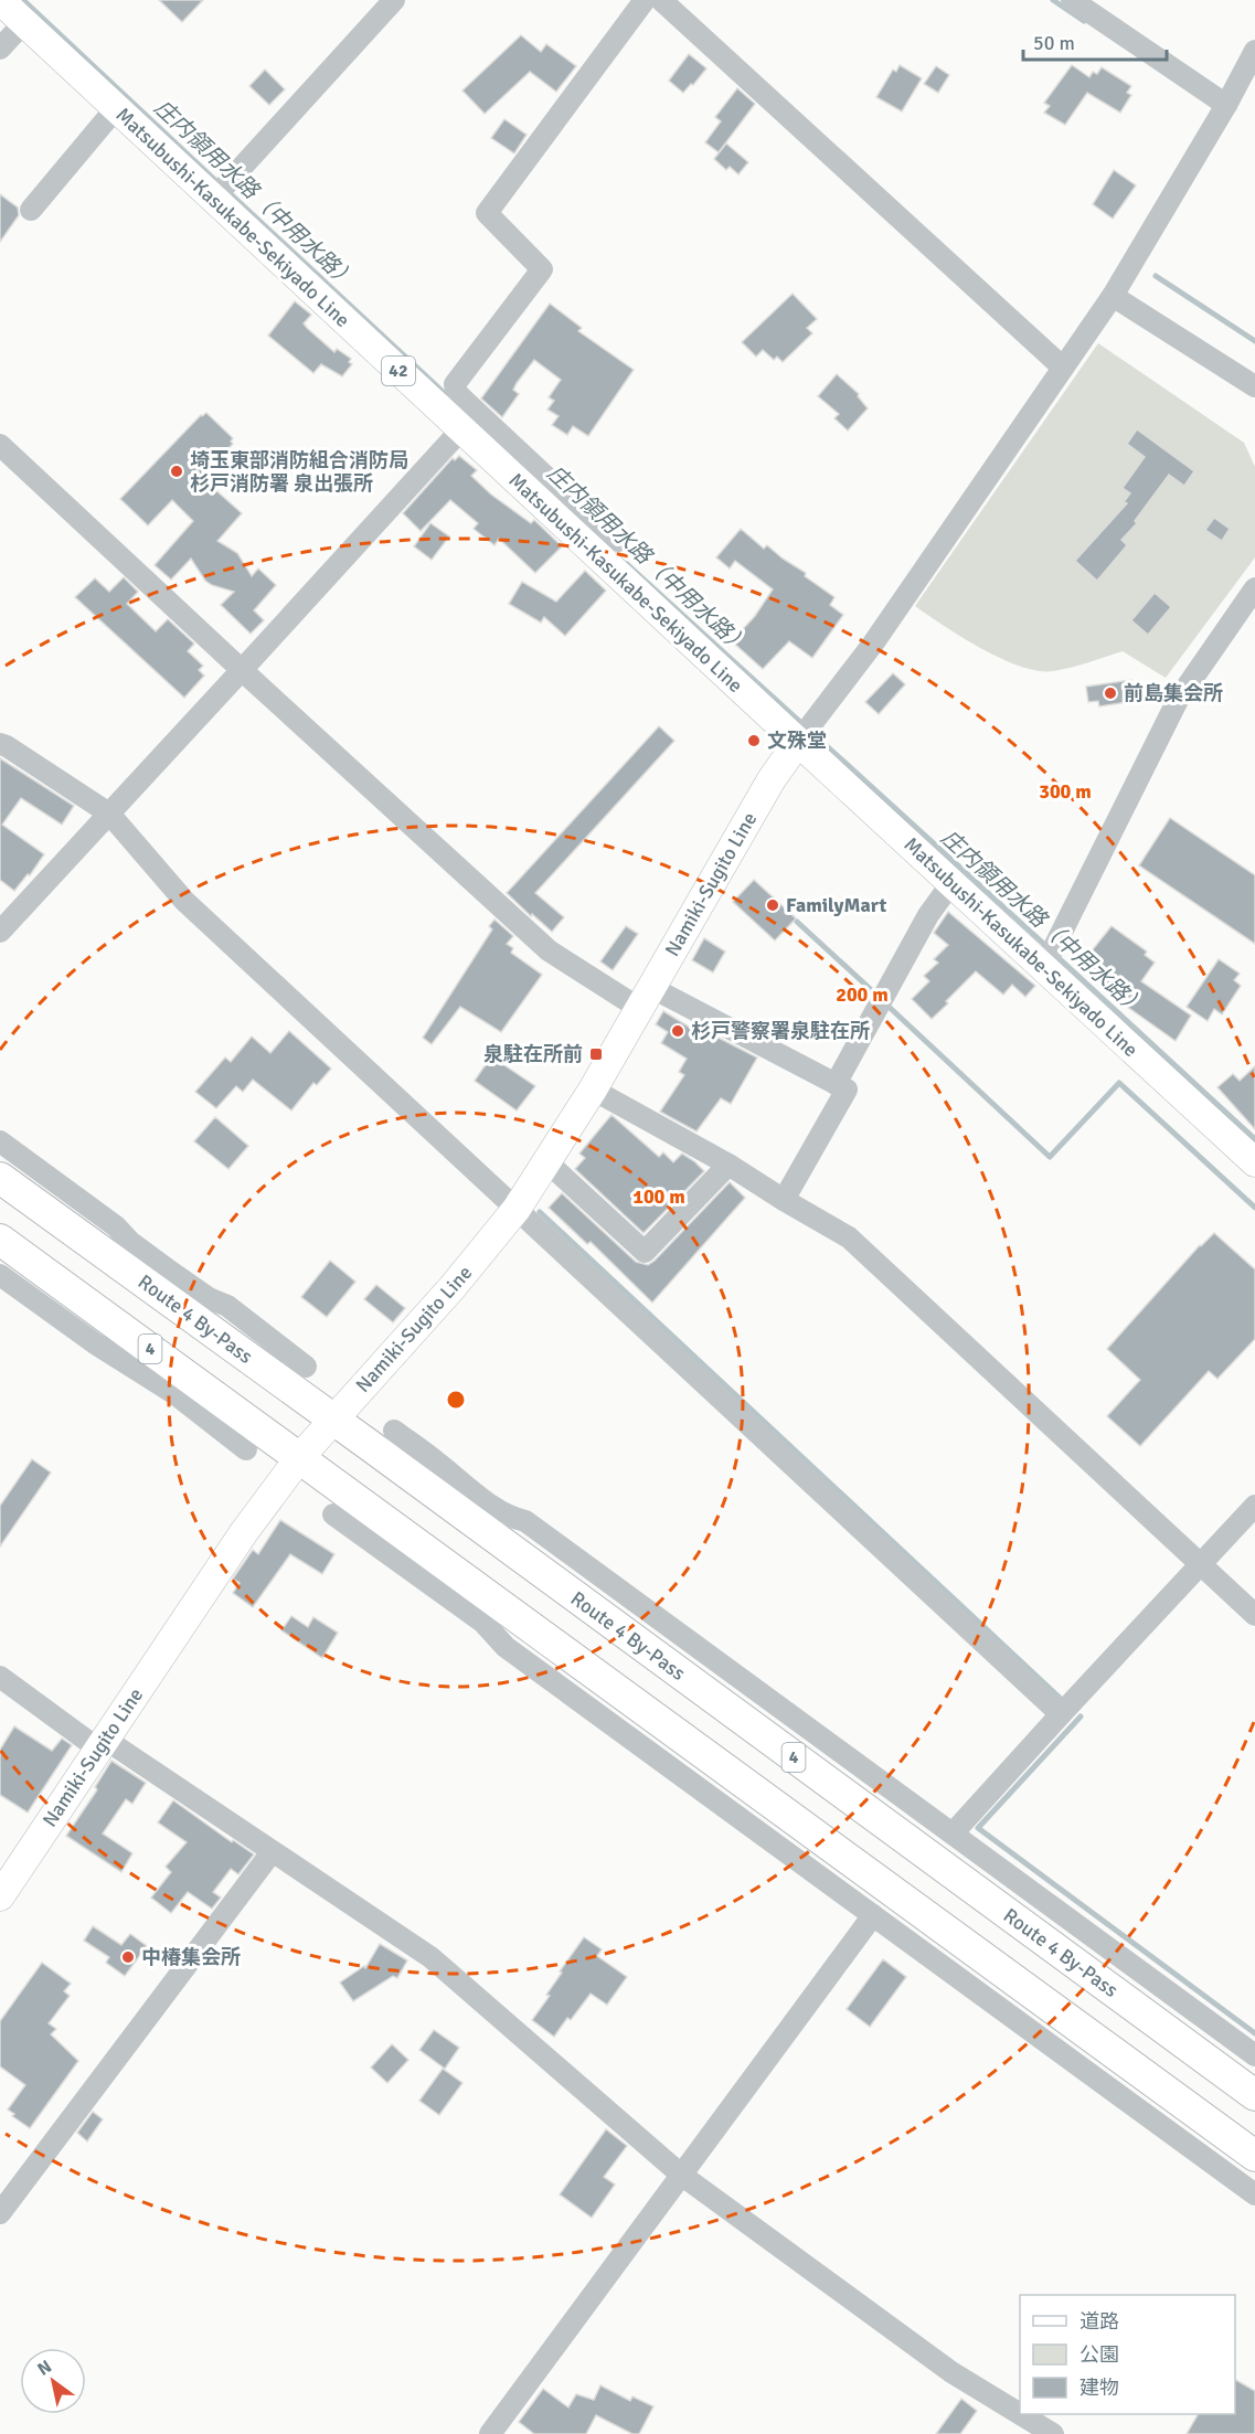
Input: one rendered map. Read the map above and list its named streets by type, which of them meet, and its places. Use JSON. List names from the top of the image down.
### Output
{
  "streets": {
    "highway": ["Route 4 By-Pass", "4"],
    "main road": ["Matsubushi-Kasukabe-Sekiyado Line", "42", "Namiki-Sugito Line"]
  },
  "crossings": [
    ["Matsubushi-Kasukabe-Sekiyado Line", "Namiki-Sugito Line"],
    ["Namiki-Sugito Line", "Route 4 By-Pass"],
    ["Namiki-Sugito Line", "4"]
  ],
  "water": ["庄内領用水路（中用水路）"],
  "places": {
    "other": [
      "埼玉東部消防組合消防局 杉戸消防署 泉出張所",
      "前島集会所",
      "文殊堂",
      "FamilyMart",
      "杉戸警察署泉駐在所",
      "中椿集会所"
    ],
    "transit": ["泉駐在所前"]
  },
  "legend": ["道路", "公園", "建物"],
  "scale_bar": "50 m",
  "north": "top left",
  "rings": ["300 m", "200 m", "100 m"]
}
